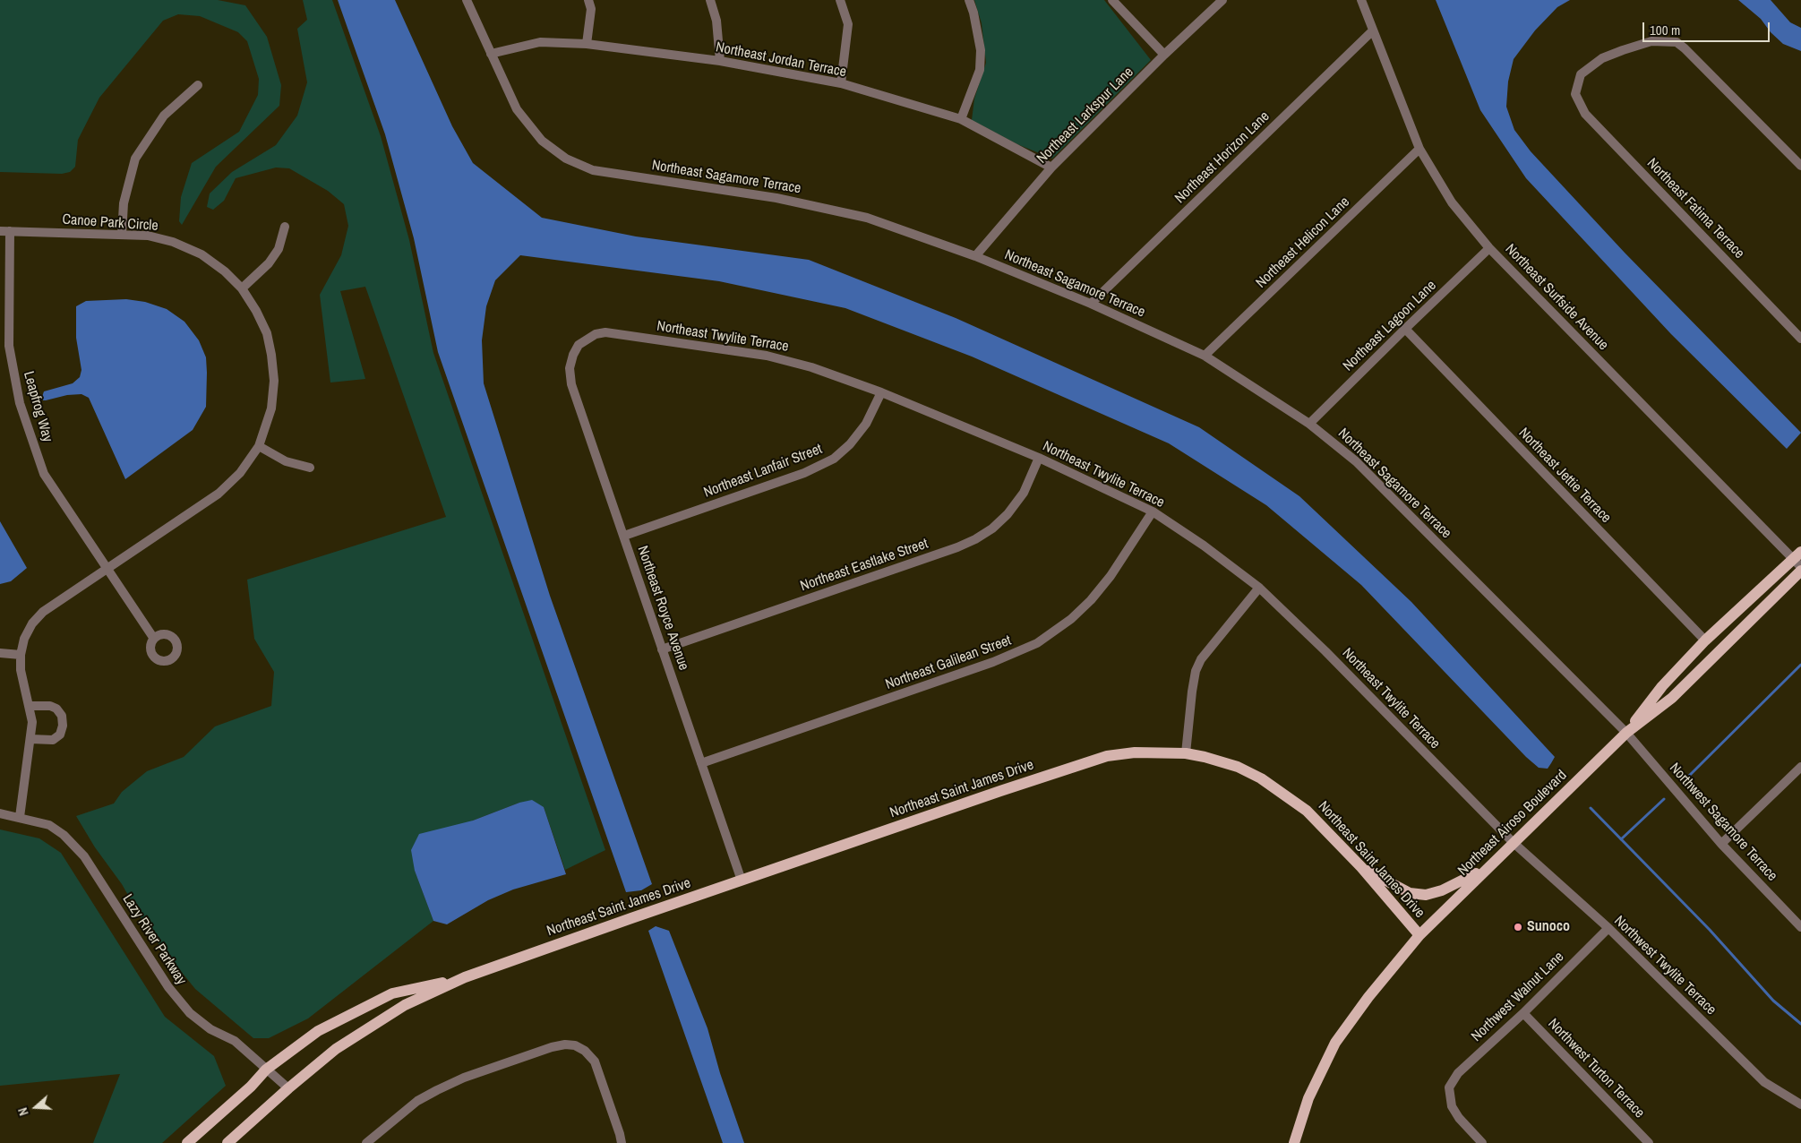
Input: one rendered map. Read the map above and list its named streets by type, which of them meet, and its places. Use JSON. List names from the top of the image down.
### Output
{
  "streets": {
    "main road": ["Northeast Saint James Drive", "Northeast Airoso Boulevard"],
    "street": [
      "Northeast Jordan Terrace",
      "Northeast Larkspur Lane",
      "Northeast Horizon Lane",
      "Northeast Sagamore Terrace",
      "Northeast Fatima Terrace",
      "Canoe Park Circle",
      "Northeast Helicon Lane",
      "Northeast Surfside Avenue",
      "Northeast Lagoon Lane",
      "Northeast Twylite Terrace",
      "Leapfrog Way",
      "Northeast Lanfair Street",
      "Northeast Jettie Terrace",
      "Northeast Eastlake Street",
      "Northeast Royce Avenue",
      "Northeast Galilean Street",
      "Northwest Sagamore Terrace",
      "Lazy River Parkway",
      "Northwest Twylite Terrace",
      "Northwest Walnut Lane",
      "Northwest Turton Terrace"
    ]
  },
  "crossings": [
    ["Northeast Jordan Terrace", "Northeast Larkspur Lane"],
    ["Northeast Jordan Terrace", "Northeast Sagamore Terrace"],
    ["Northeast Larkspur Lane", "Northeast Sagamore Terrace"],
    ["Northeast Horizon Lane", "Northeast Sagamore Terrace"],
    ["Northeast Horizon Lane", "Northeast Surfside Avenue"],
    ["Northeast Sagamore Terrace", "Northeast Helicon Lane"],
    ["Northeast Sagamore Terrace", "Northeast Lagoon Lane"],
    ["Northeast Sagamore Terrace", "Northwest Sagamore Terrace"],
    ["Northeast Sagamore Terrace", "Northeast Airoso Boulevard"],
    ["Canoe Park Circle", "Leapfrog Way"],
    ["Northeast Helicon Lane", "Northeast Surfside Avenue"],
    ["Northeast Surfside Avenue", "Northeast Lagoon Lane"],
    ["Northeast Surfside Avenue", "Northeast Airoso Boulevard"],
    ["Northeast Lagoon Lane", "Northeast Jettie Terrace"],
    ["Northeast Twylite Terrace", "Northeast Lanfair Street"],
    ["Northeast Twylite Terrace", "Northeast Eastlake Street"],
    ["Northeast Twylite Terrace", "Northeast Royce Avenue"],
    ["Northeast Twylite Terrace", "Northeast Galilean Street"],
    ["Northeast Twylite Terrace", "Northeast Airoso Boulevard"],
    ["Northeast Twylite Terrace", "Northwest Twylite Terrace"],
    ["Northeast Lanfair Street", "Northeast Royce Avenue"],
    ["Northeast Jettie Terrace", "Northeast Airoso Boulevard"],
    ["Northeast Eastlake Street", "Northeast Royce Avenue"],
    ["Northeast Royce Avenue", "Northeast Galilean Street"],
    ["Northeast Royce Avenue", "Northeast Saint James Drive"],
    ["Northeast Saint James Drive", "Northeast Airoso Boulevard"],
    ["Northeast Saint James Drive", "Lazy River Parkway"],
    ["Northwest Sagamore Terrace", "Northeast Airoso Boulevard"],
    ["Northeast Airoso Boulevard", "Northwest Twylite Terrace"],
    ["Northwest Twylite Terrace", "Northwest Walnut Lane"],
    ["Northwest Walnut Lane", "Northwest Turton Terrace"]
  ],
  "places": ["Sunoco"],
  "scale_bar": "100 m",
  "north": "left"
}
